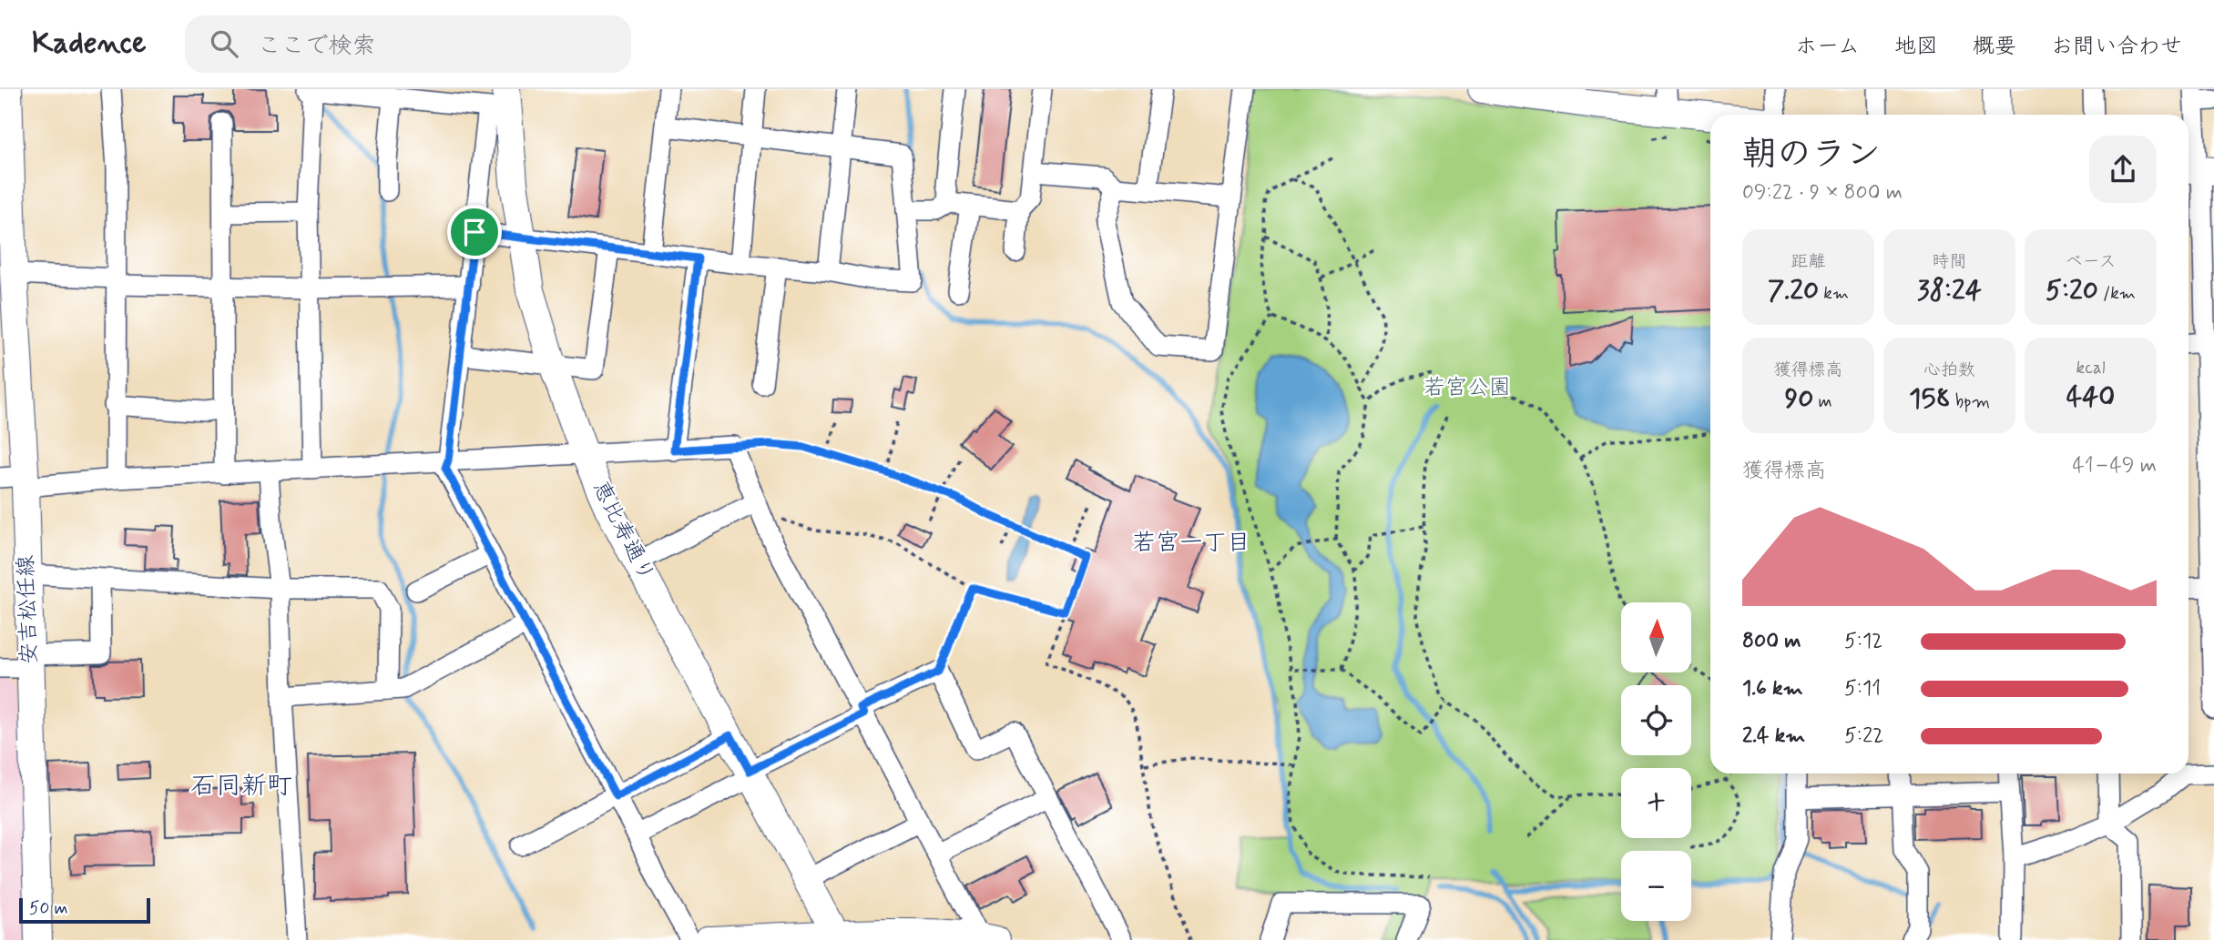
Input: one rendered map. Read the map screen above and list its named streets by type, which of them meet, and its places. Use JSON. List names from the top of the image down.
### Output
{
  "streets": {
    "street": ["恵比寿通り", "安吉松任線"]
  },
  "districts": ["若宮一丁目", "石同新町"],
  "parks": ["若宮公園"],
  "scale_bar": "50 m",
  "north": "top",
  "page": {
    "header": "Kadence",
    "search": "ここで検索",
    "nav": [
      "ホーム",
      "地図",
      "概要",
      "お問い合わせ"
    ],
    "heading": ["朝のラン", "09:22 · 9 × 800 m"],
    "stats": [
      ["距離", "7.20 km"],
      ["時間", "38:24"],
      ["ペース", "5:20 /km"],
      ["獲得標高", "90 m"],
      ["心拍数", "158 bpm"],
      ["kcal", "440"]
    ],
    "chart": ["獲得標高", "41–49 m"],
    "map_buttons": ["+", "−"],
    "list": [
      {
        "name": "800 m",
        "note": "5:12"
      },
      {
        "name": "1.6 km",
        "note": "5:11"
      },
      {
        "name": "2.4 km",
        "note": "5:22"
      }
    ],
    "scale": "50 m"
  }
}
